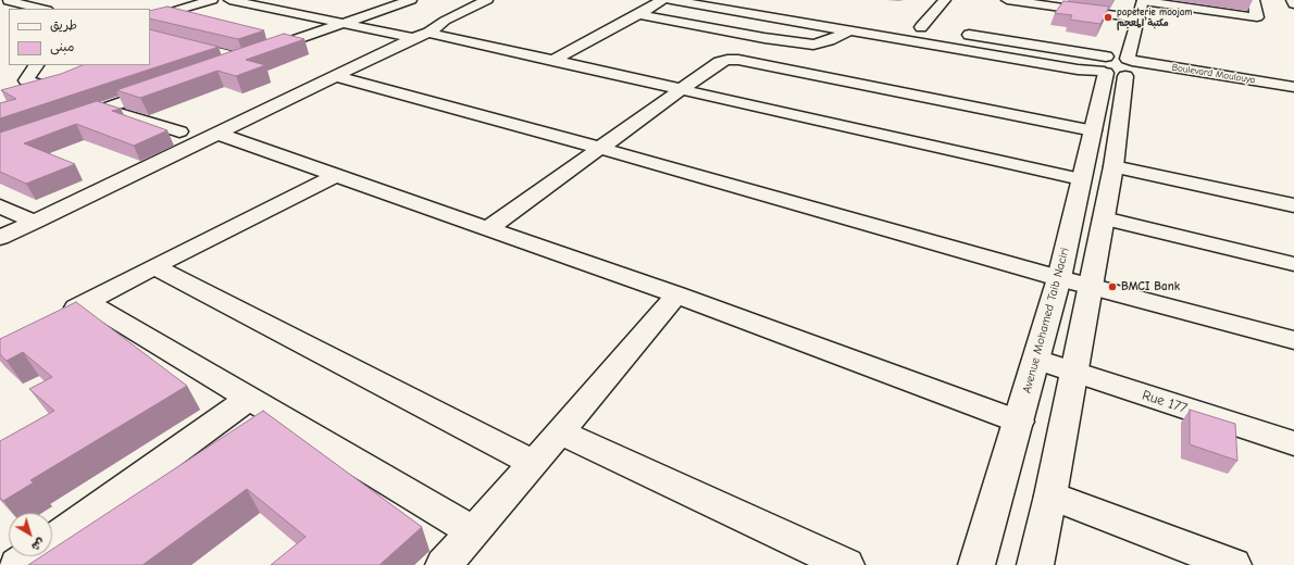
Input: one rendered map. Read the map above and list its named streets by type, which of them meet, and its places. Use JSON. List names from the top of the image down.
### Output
{
  "streets": {
    "street": ["Boulevard Moulouya", "Avenue Mohamed Taib Naciri", "Rue 177"]
  },
  "crossings": [
    ["Boulevard Moulouya", "Avenue Mohamed Taib Naciri"],
    ["Avenue Mohamed Taib Naciri", "Rue 177"]
  ],
  "places": ["papeterie moojam مكتبة المعجم", "BMCI Bank"],
  "legend": ["طريق", "مبنى"],
  "north": "bottom right"
}
